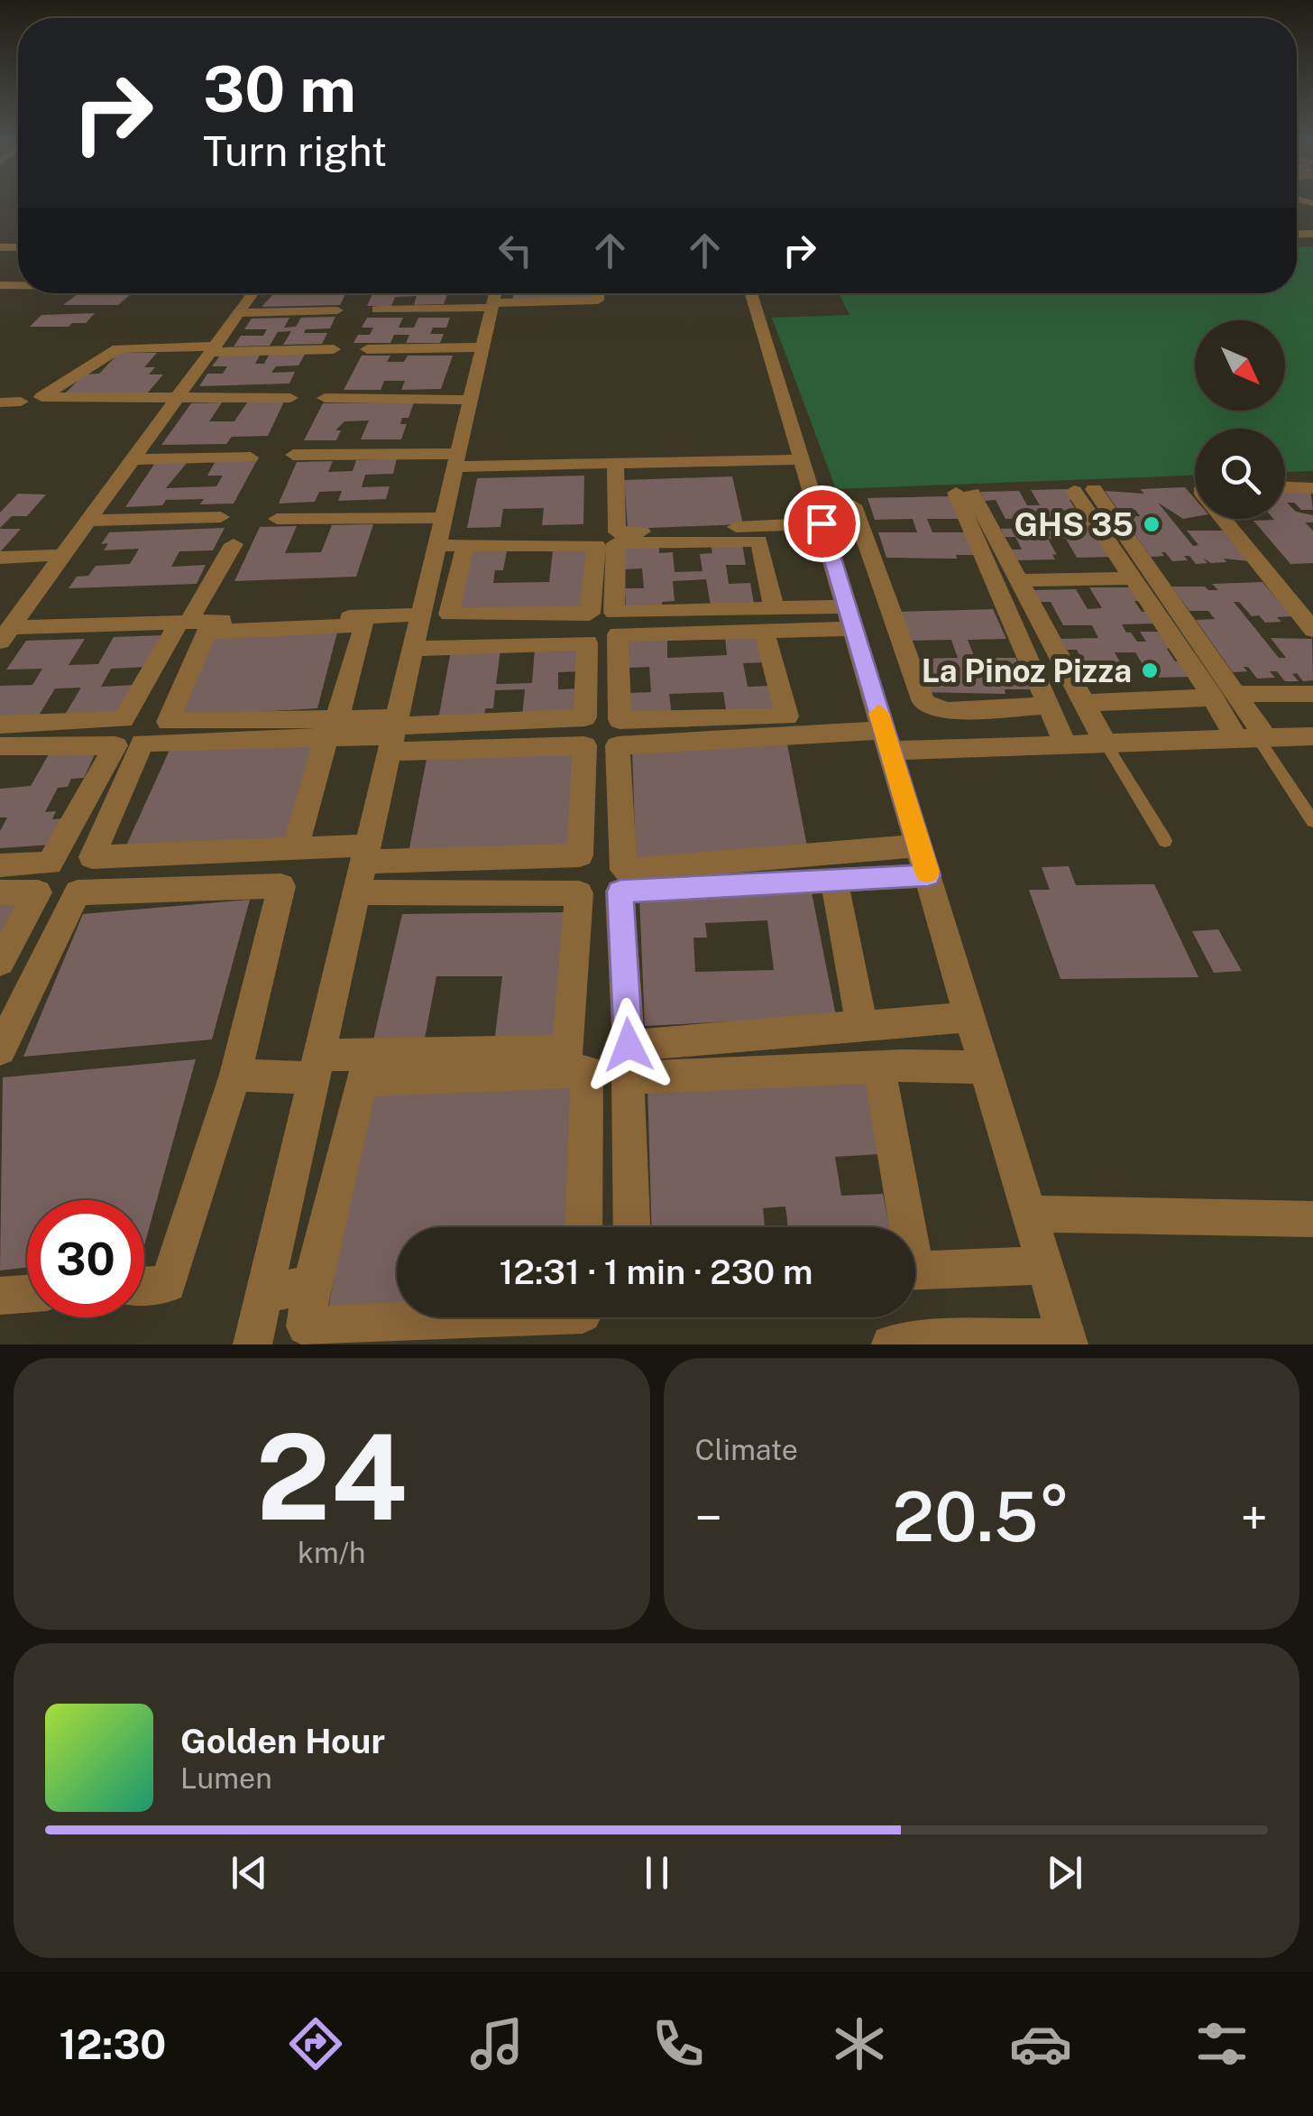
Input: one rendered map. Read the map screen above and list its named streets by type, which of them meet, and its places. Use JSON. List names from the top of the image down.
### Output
{
  "places": ["GHS 35", "La Pinoz Pizza"],
  "north": "bottom right",
  "page": {
    "turn": ["30 m", "Turn right"],
    "limit": "30",
    "trip": "12:31 · 1 min · 230 m",
    "tile": [
      ["24", "km/h"],
      "Climate"
    ],
    "heat": ["−", "20.5°", "+"],
    "song": ["Golden Hour", "Lumen"],
    "tabs": "12:30"
  }
}
